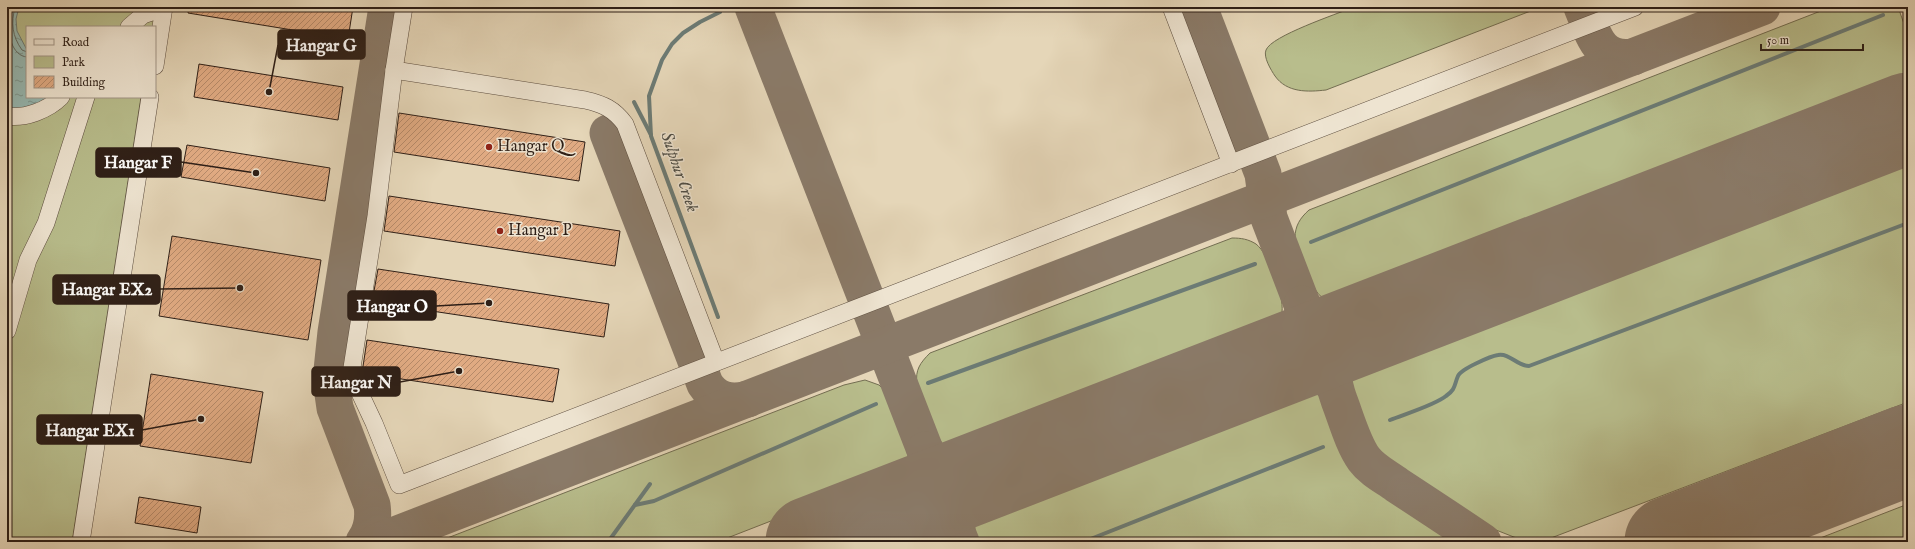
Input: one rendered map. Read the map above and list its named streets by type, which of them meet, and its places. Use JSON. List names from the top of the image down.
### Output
{
  "water": ["Sulphur Creek"],
  "places": [
    "Hangar G",
    "Hangar Q",
    "Hangar F",
    "Hangar P",
    "Hangar EX2",
    "Hangar O",
    "Hangar N",
    "Hangar EX1"
  ],
  "legend": ["Road", "Park", "Building"],
  "scale_bar": "50 m"
}
